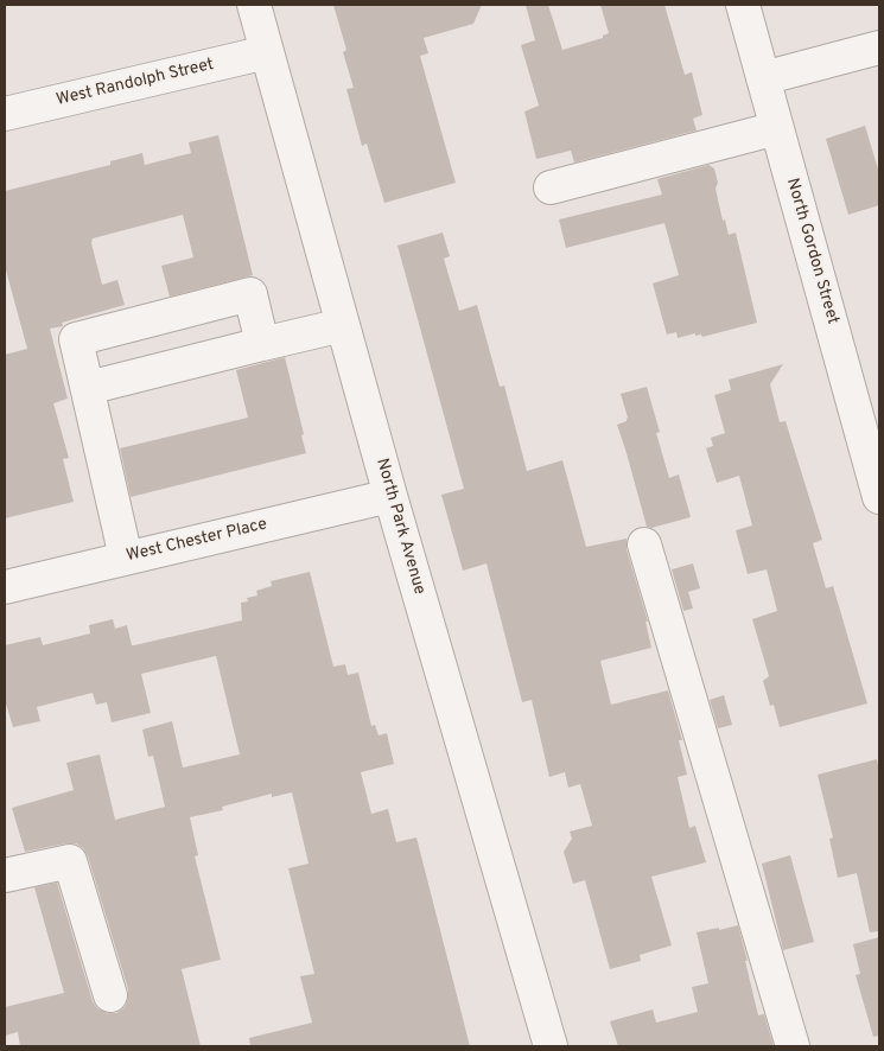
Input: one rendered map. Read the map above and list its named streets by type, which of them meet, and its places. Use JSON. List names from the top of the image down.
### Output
{
  "streets": {
    "street": [
      "West Randolph Street",
      "North Gordon Street",
      "North Park Avenue",
      "West Chester Place"
    ]
  },
  "crossings": [
    ["West Randolph Street", "North Park Avenue"],
    ["North Park Avenue", "West Chester Place"]
  ]
}
